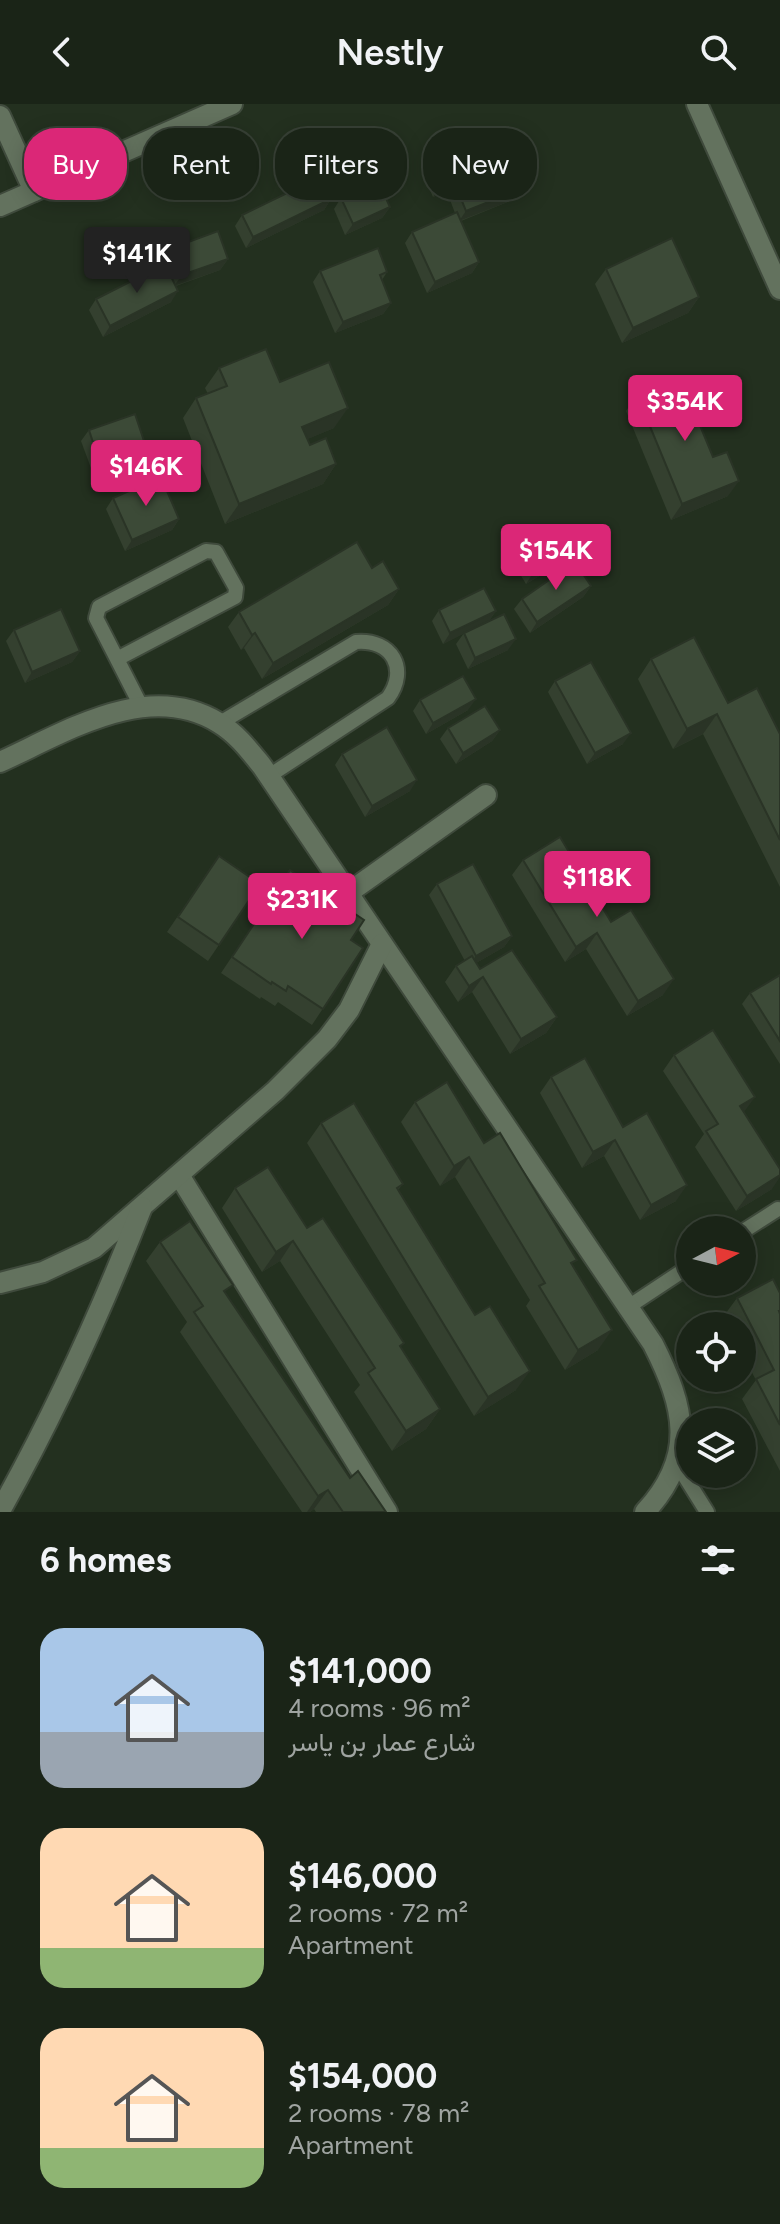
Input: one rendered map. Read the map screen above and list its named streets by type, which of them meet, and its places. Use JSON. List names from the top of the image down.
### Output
{
  "north": "right",
  "page": {
    "header": "Nestly",
    "chip": [
      "Buy",
      "Rent",
      "Filters",
      "New"
    ],
    "price": [
      "$141K",
      "$354K",
      "$146K",
      "$154K",
      "$118K",
      "$231K"
    ],
    "heading": "6 homes",
    "list": [
      {
        "name": "$141,000",
        "note": "4 rooms · 96 m² · شارع عمار بن ياسر"
      },
      {
        "name": "$146,000",
        "note": "2 rooms · 72 m² · Apartment"
      },
      {
        "name": "$154,000",
        "note": "2 rooms · 78 m² · Apartment"
      }
    ]
  }
}
